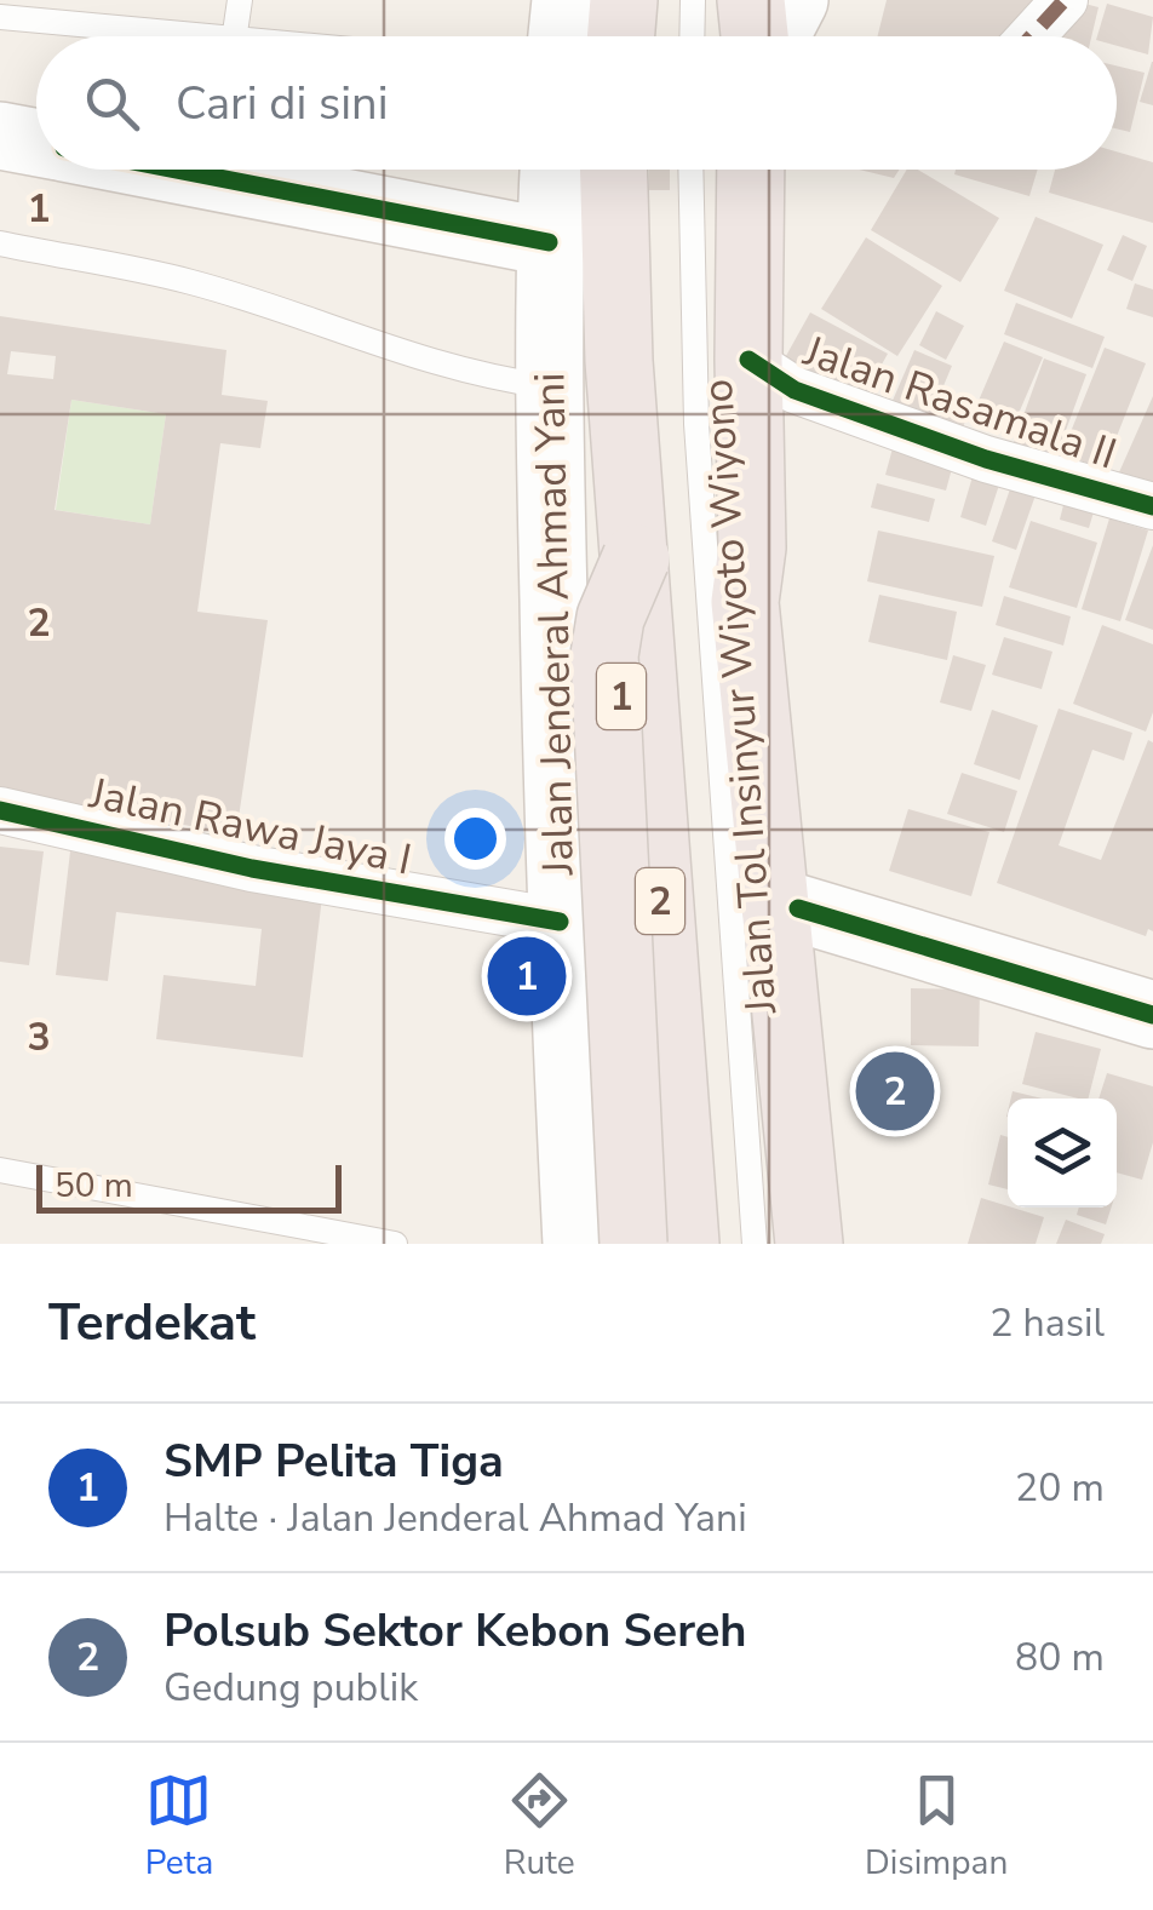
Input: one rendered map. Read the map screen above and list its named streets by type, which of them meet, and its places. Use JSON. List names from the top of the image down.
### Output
{
  "streets": {
    "highway": [
      "Jalan Jenderal Ahmad Yani",
      "1",
      "Jalan Tol Insinyur Wiyoto Wiyono",
      "2"
    ],
    "street": ["Jalan Rasamala II", "Jalan Rawa Jaya I"]
  },
  "crossings": [
    ["Jalan Jenderal Ahmad Yani", "Jalan Rawa Jaya I"]
  ],
  "scale_bar": "50 m",
  "page": {
    "search": "Cari di sini",
    "pins": ["1", "2"],
    "scale": "50 m",
    "heading": ["Terdekat", "2 hasil"],
    "list": [
      {
        "mark": "1",
        "name": "SMP Pelita Tiga",
        "note": "Halte · Jalan Jenderal Ahmad Yani",
        "value": "20 m"
      },
      {
        "mark": "2",
        "name": "Polsub Sektor Kebon Sereh",
        "note": "Gedung publik",
        "value": "80 m"
      }
    ],
    "nav": ["Peta", "Rute", "Disimpan"]
  },
  "grid": {
    "rows": ["1", "2", "3"]
  }
}
